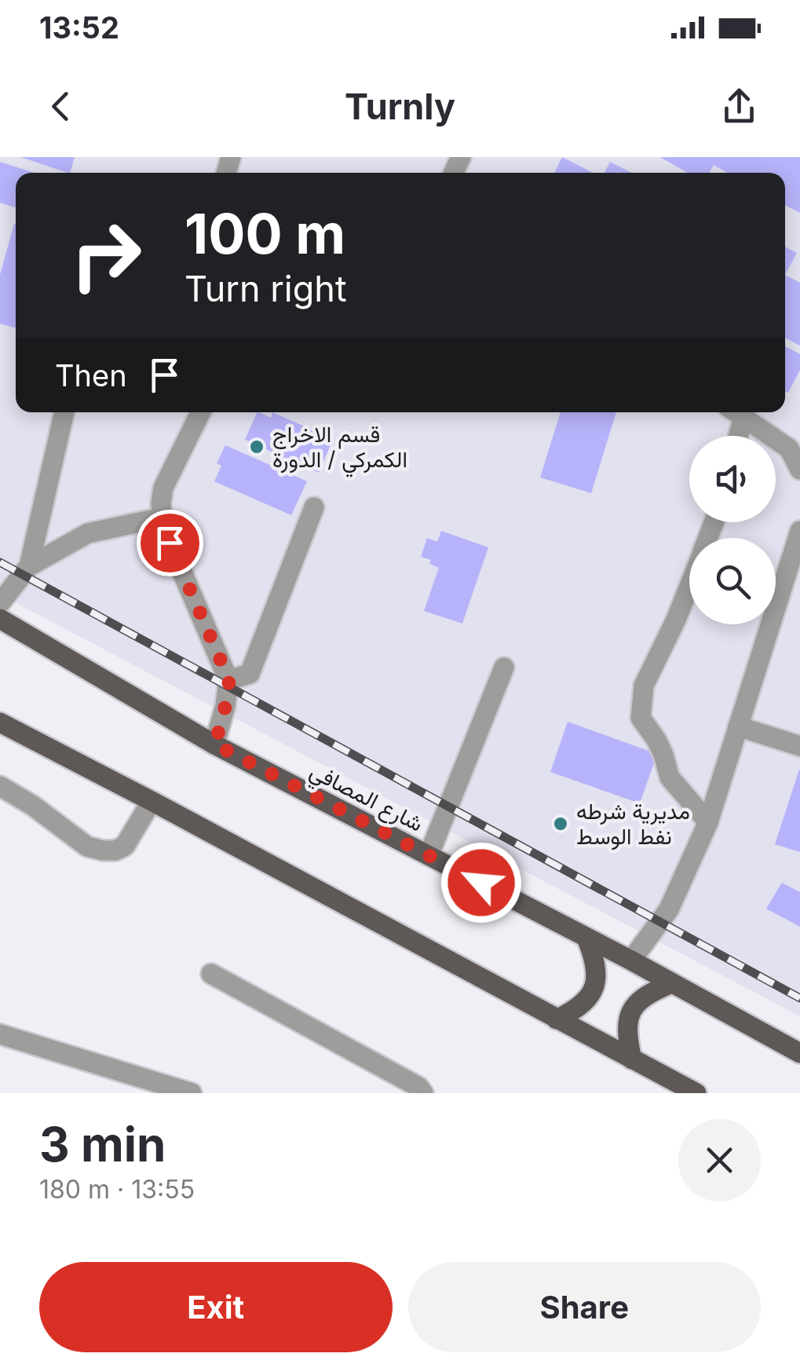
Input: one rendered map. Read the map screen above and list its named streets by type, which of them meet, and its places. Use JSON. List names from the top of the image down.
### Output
{
  "streets": {
    "main road": ["شارع المصافي"]
  },
  "places": ["قسم الاخراج الكمركي / الدورة", "مديرية شرطه نفط الوسط"],
  "page": {
    "status": "13:52",
    "header": "Turnly",
    "turn": ["100 m", "Turn right"],
    "then": "Then",
    "heading": ["3 min", "180 m · 13:55"],
    "buttons": ["Exit", "Share"]
  }
}
